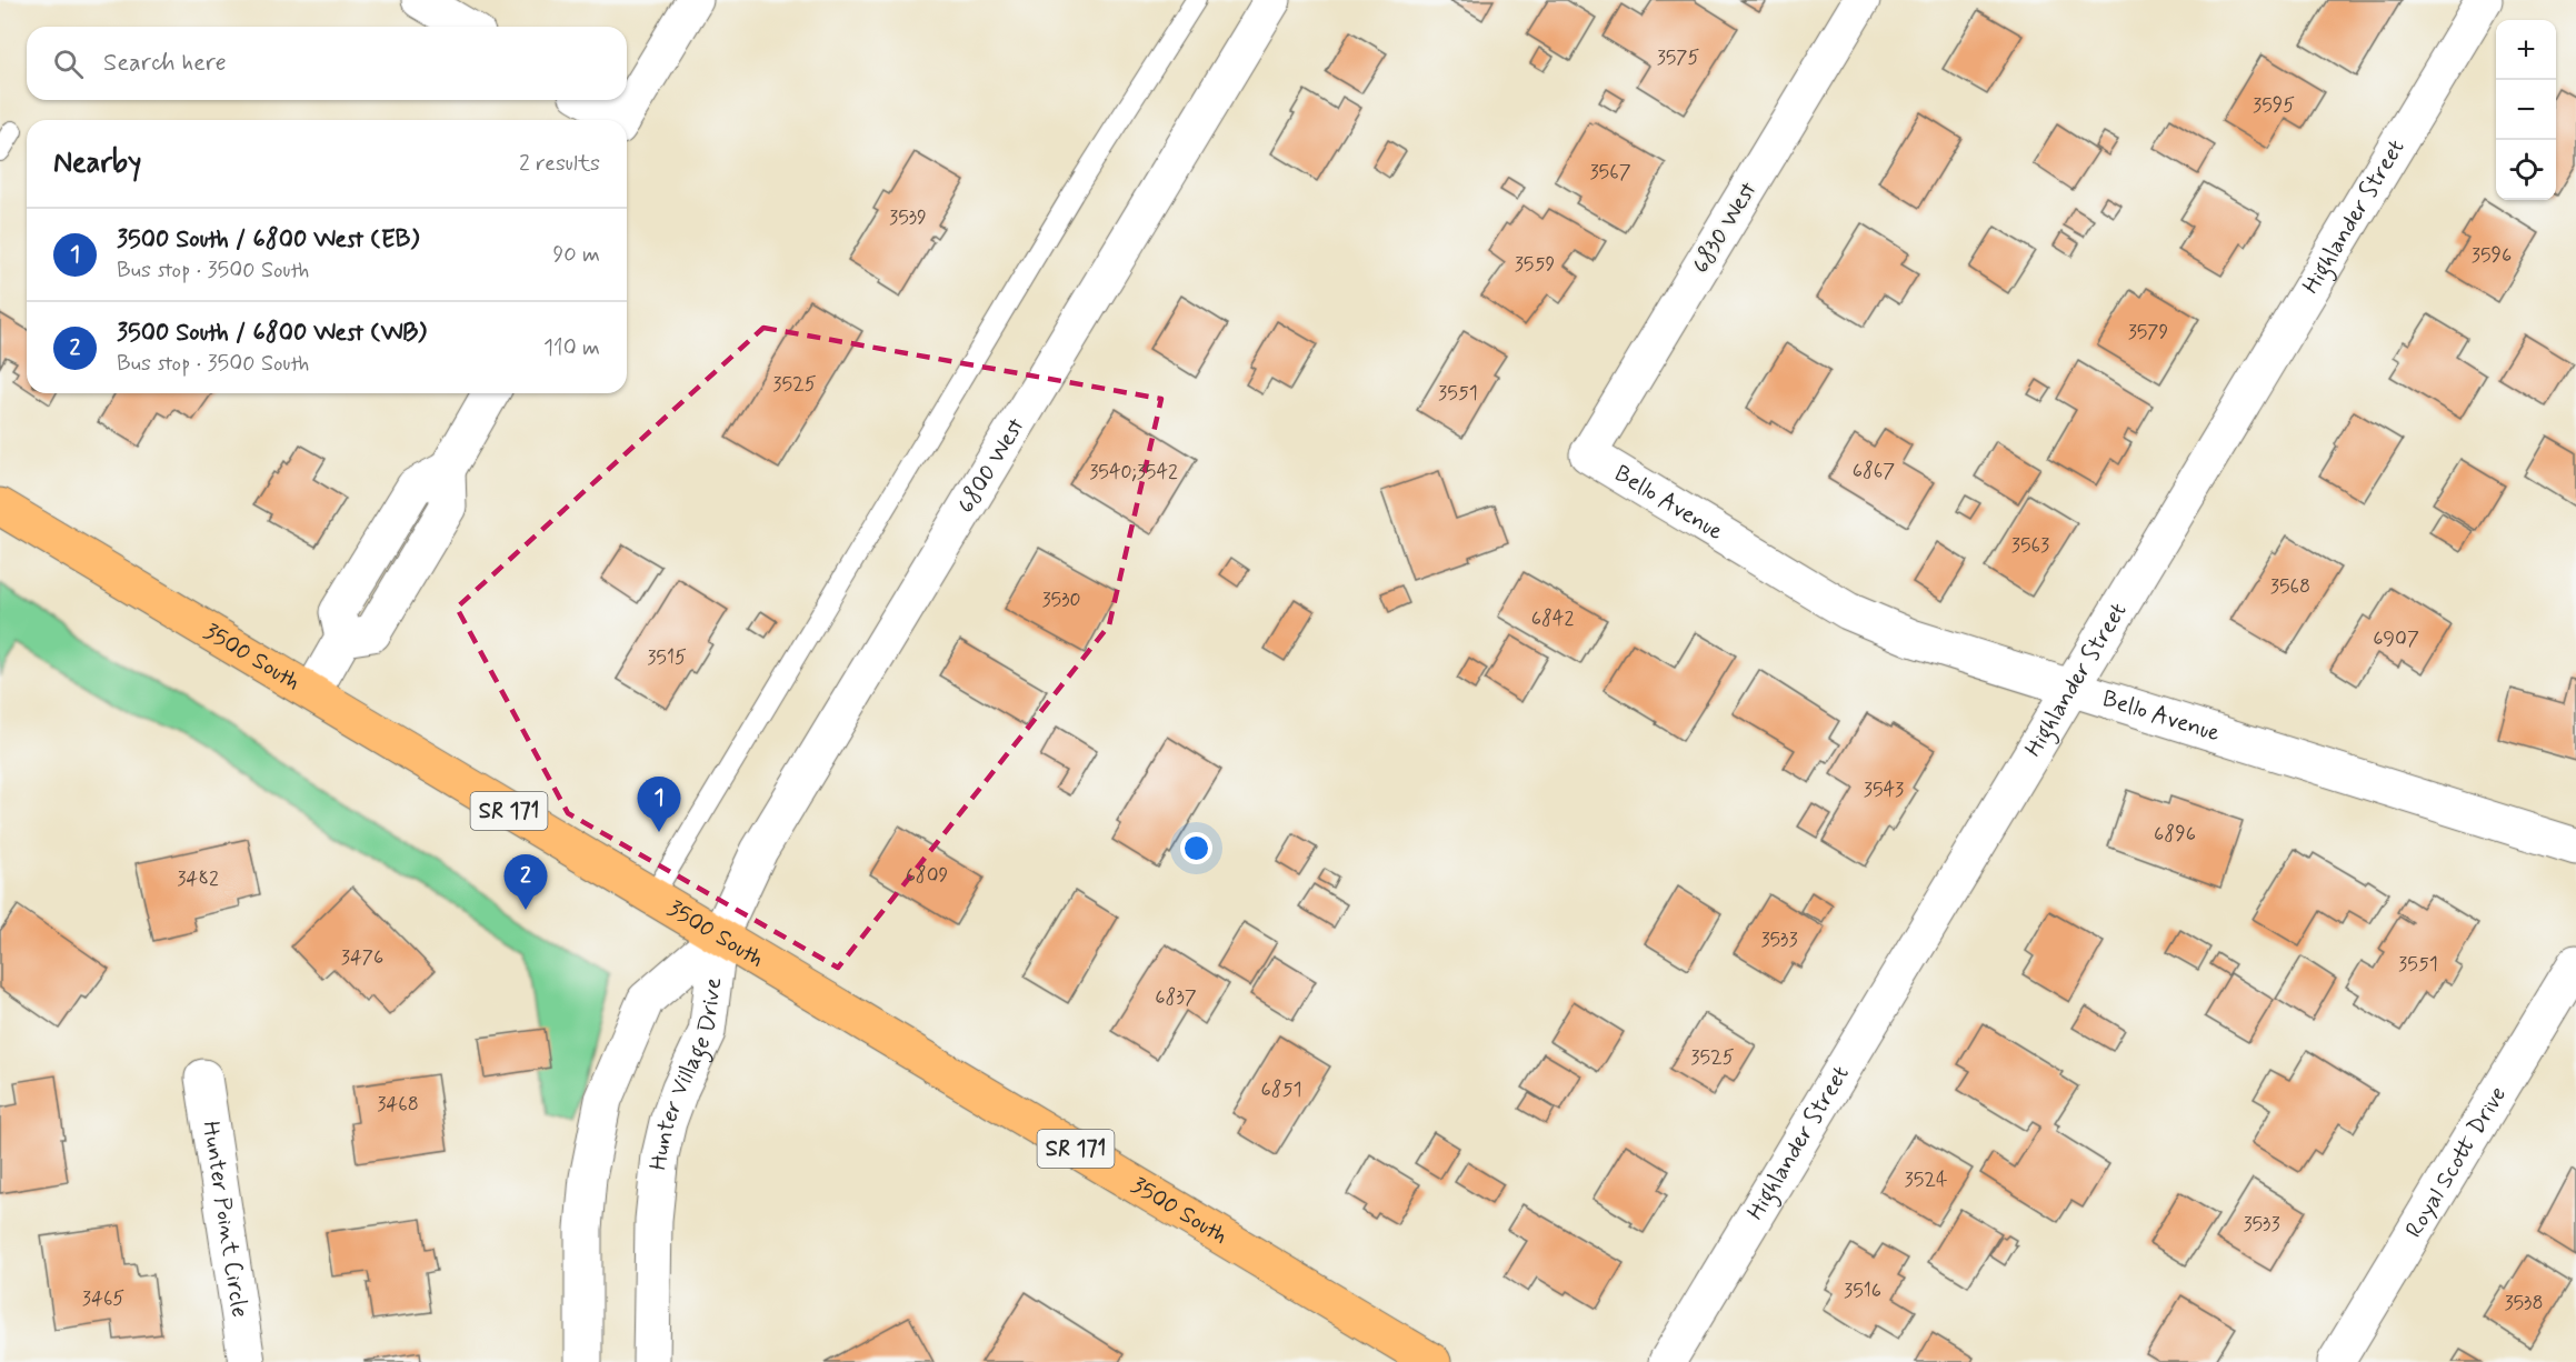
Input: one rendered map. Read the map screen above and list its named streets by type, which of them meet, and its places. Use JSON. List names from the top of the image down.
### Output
{
  "streets": {
    "main road": ["3500 South", "SR 171"],
    "street": [
      "Highlander Street",
      "6830 West",
      "6800 West",
      "Bello Avenue",
      "Hunter Village Drive",
      "Royal Scott Drive",
      "Hunter Point Circle"
    ]
  },
  "crossings": [
    ["Highlander Street", "Bello Avenue"],
    ["6830 West", "Bello Avenue"],
    ["6800 West", "3500 South"],
    ["6800 West", "Hunter Village Drive"],
    ["3500 South", "Hunter Village Drive"]
  ],
  "house_numbers": [
    "3575",
    "3595",
    "3567",
    "3539",
    "3596",
    "3559",
    "3579",
    "3525",
    "3551",
    "6867",
    "3540;3542",
    "3563",
    "3568",
    "3530",
    "6842",
    "6907",
    "3515",
    "3543",
    "6896",
    "6809",
    "3482",
    "3533",
    "3476",
    "3551",
    "6837",
    "3525",
    "6851",
    "3468",
    "3524",
    "3533",
    "3516",
    "3465",
    "3538"
  ],
  "page": {
    "map_buttons": ["+", "−"],
    "search": "Search here",
    "heading": ["Nearby", "2 results"],
    "list": [
      {
        "mark": "1",
        "name": "3500 South / 6800 West (EB)",
        "note": "Bus stop · 3500 South",
        "value": "90 m"
      },
      {
        "mark": "2",
        "name": "3500 South / 6800 West (WB)",
        "note": "Bus stop · 3500 South",
        "value": "110 m"
      }
    ],
    "pins": ["1", "2"]
  }
}
